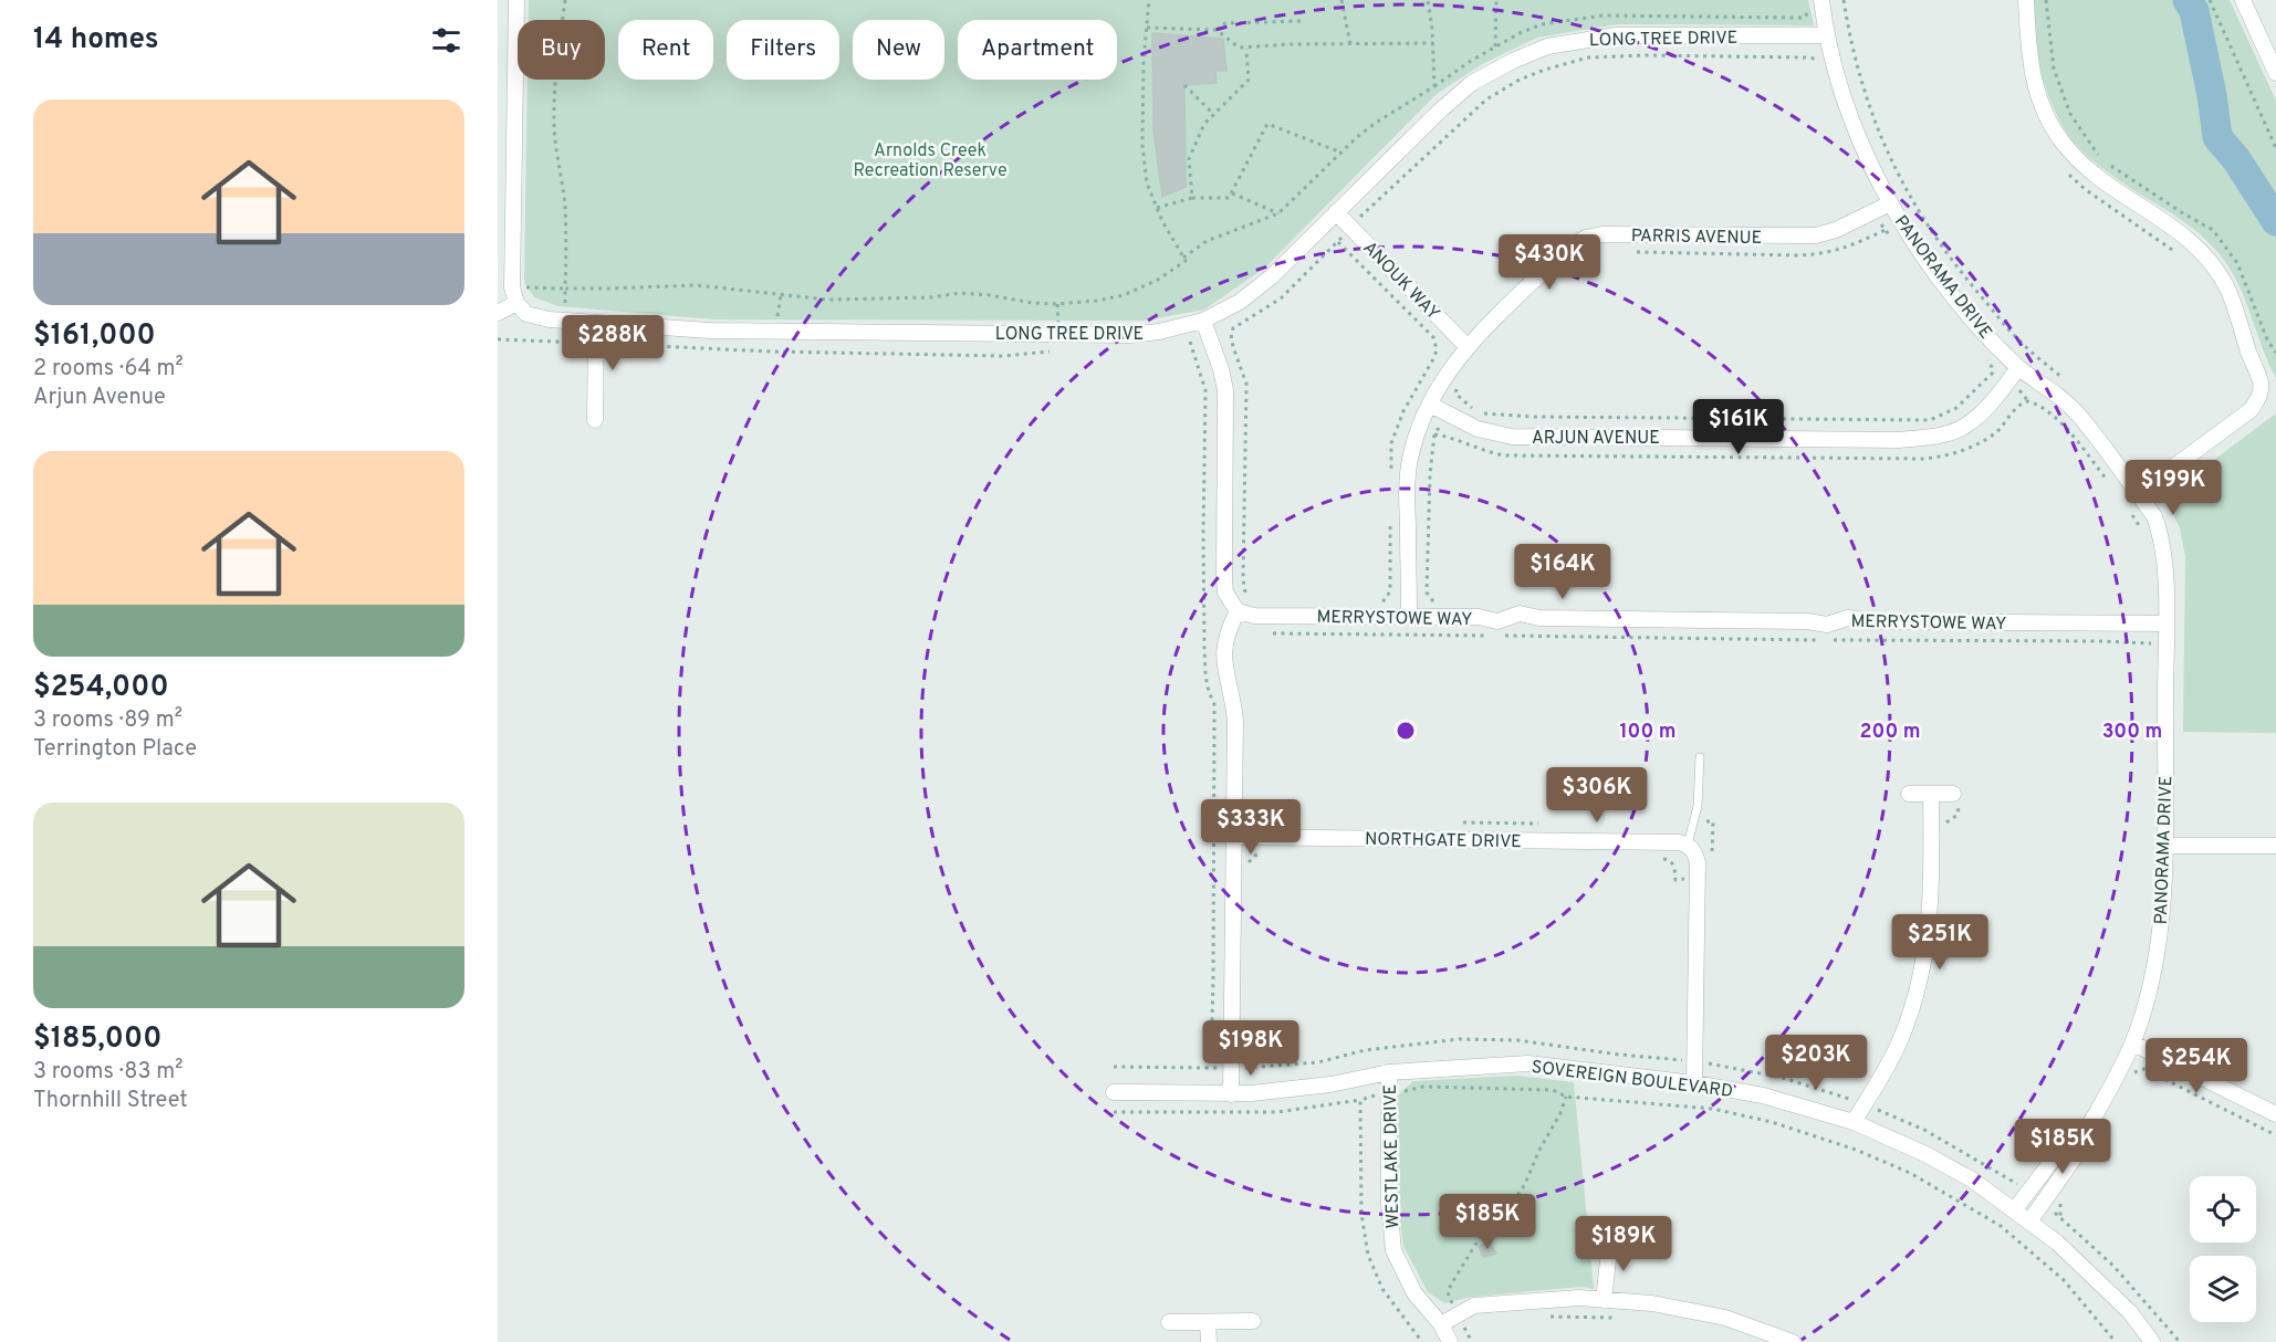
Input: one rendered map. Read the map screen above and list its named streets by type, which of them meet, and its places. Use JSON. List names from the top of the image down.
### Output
{
  "streets": {
    "street": [
      "LONG TREE DRIVE",
      "PARRIS AVENUE",
      "PANORAMA DRIVE",
      "ANOUK WAY",
      "ARJUN AVENUE",
      "MERRYSTOWE WAY",
      "NORTHGATE DRIVE",
      "SOVEREIGN BOULEVARD",
      "WESTLAKE DRIVE"
    ]
  },
  "crossings": [
    ["LONG TREE DRIVE", "PANORAMA DRIVE"],
    ["LONG TREE DRIVE", "ANOUK WAY"],
    ["PARRIS AVENUE", "PANORAMA DRIVE"],
    ["PARRIS AVENUE", "ANOUK WAY"],
    ["PARRIS AVENUE", "ARJUN AVENUE"],
    ["PARRIS AVENUE", "MERRYSTOWE WAY"],
    ["PANORAMA DRIVE", "ARJUN AVENUE"],
    ["PANORAMA DRIVE", "MERRYSTOWE WAY"],
    ["PANORAMA DRIVE", "SOVEREIGN BOULEVARD"],
    ["SOVEREIGN BOULEVARD", "WESTLAKE DRIVE"]
  ],
  "parks": ["Arnolds Creek Recreation Reserve"],
  "page": {
    "heading": "14 homes",
    "chip": [
      "Buy",
      "Rent",
      "Filters",
      "New",
      "Apartment"
    ],
    "list": [
      {
        "name": "$161,000",
        "note": "2 rooms · 64 m² · Arjun Avenue"
      },
      {
        "name": "$254,000",
        "note": "3 rooms · 89 m² · Terrington Place"
      },
      {
        "name": "$185,000",
        "note": "3 rooms · 83 m² · Thornhill Street"
      }
    ],
    "price": [
      "$430K",
      "$288K",
      "$161K",
      "$199K",
      "$164K",
      "$306K",
      "$333K",
      "$251K",
      "$198K",
      "$203K",
      "$254K",
      "$185K",
      "$185K",
      "$189K"
    ]
  },
  "rings": ["100 m", "200 m", "300 m"]
}
